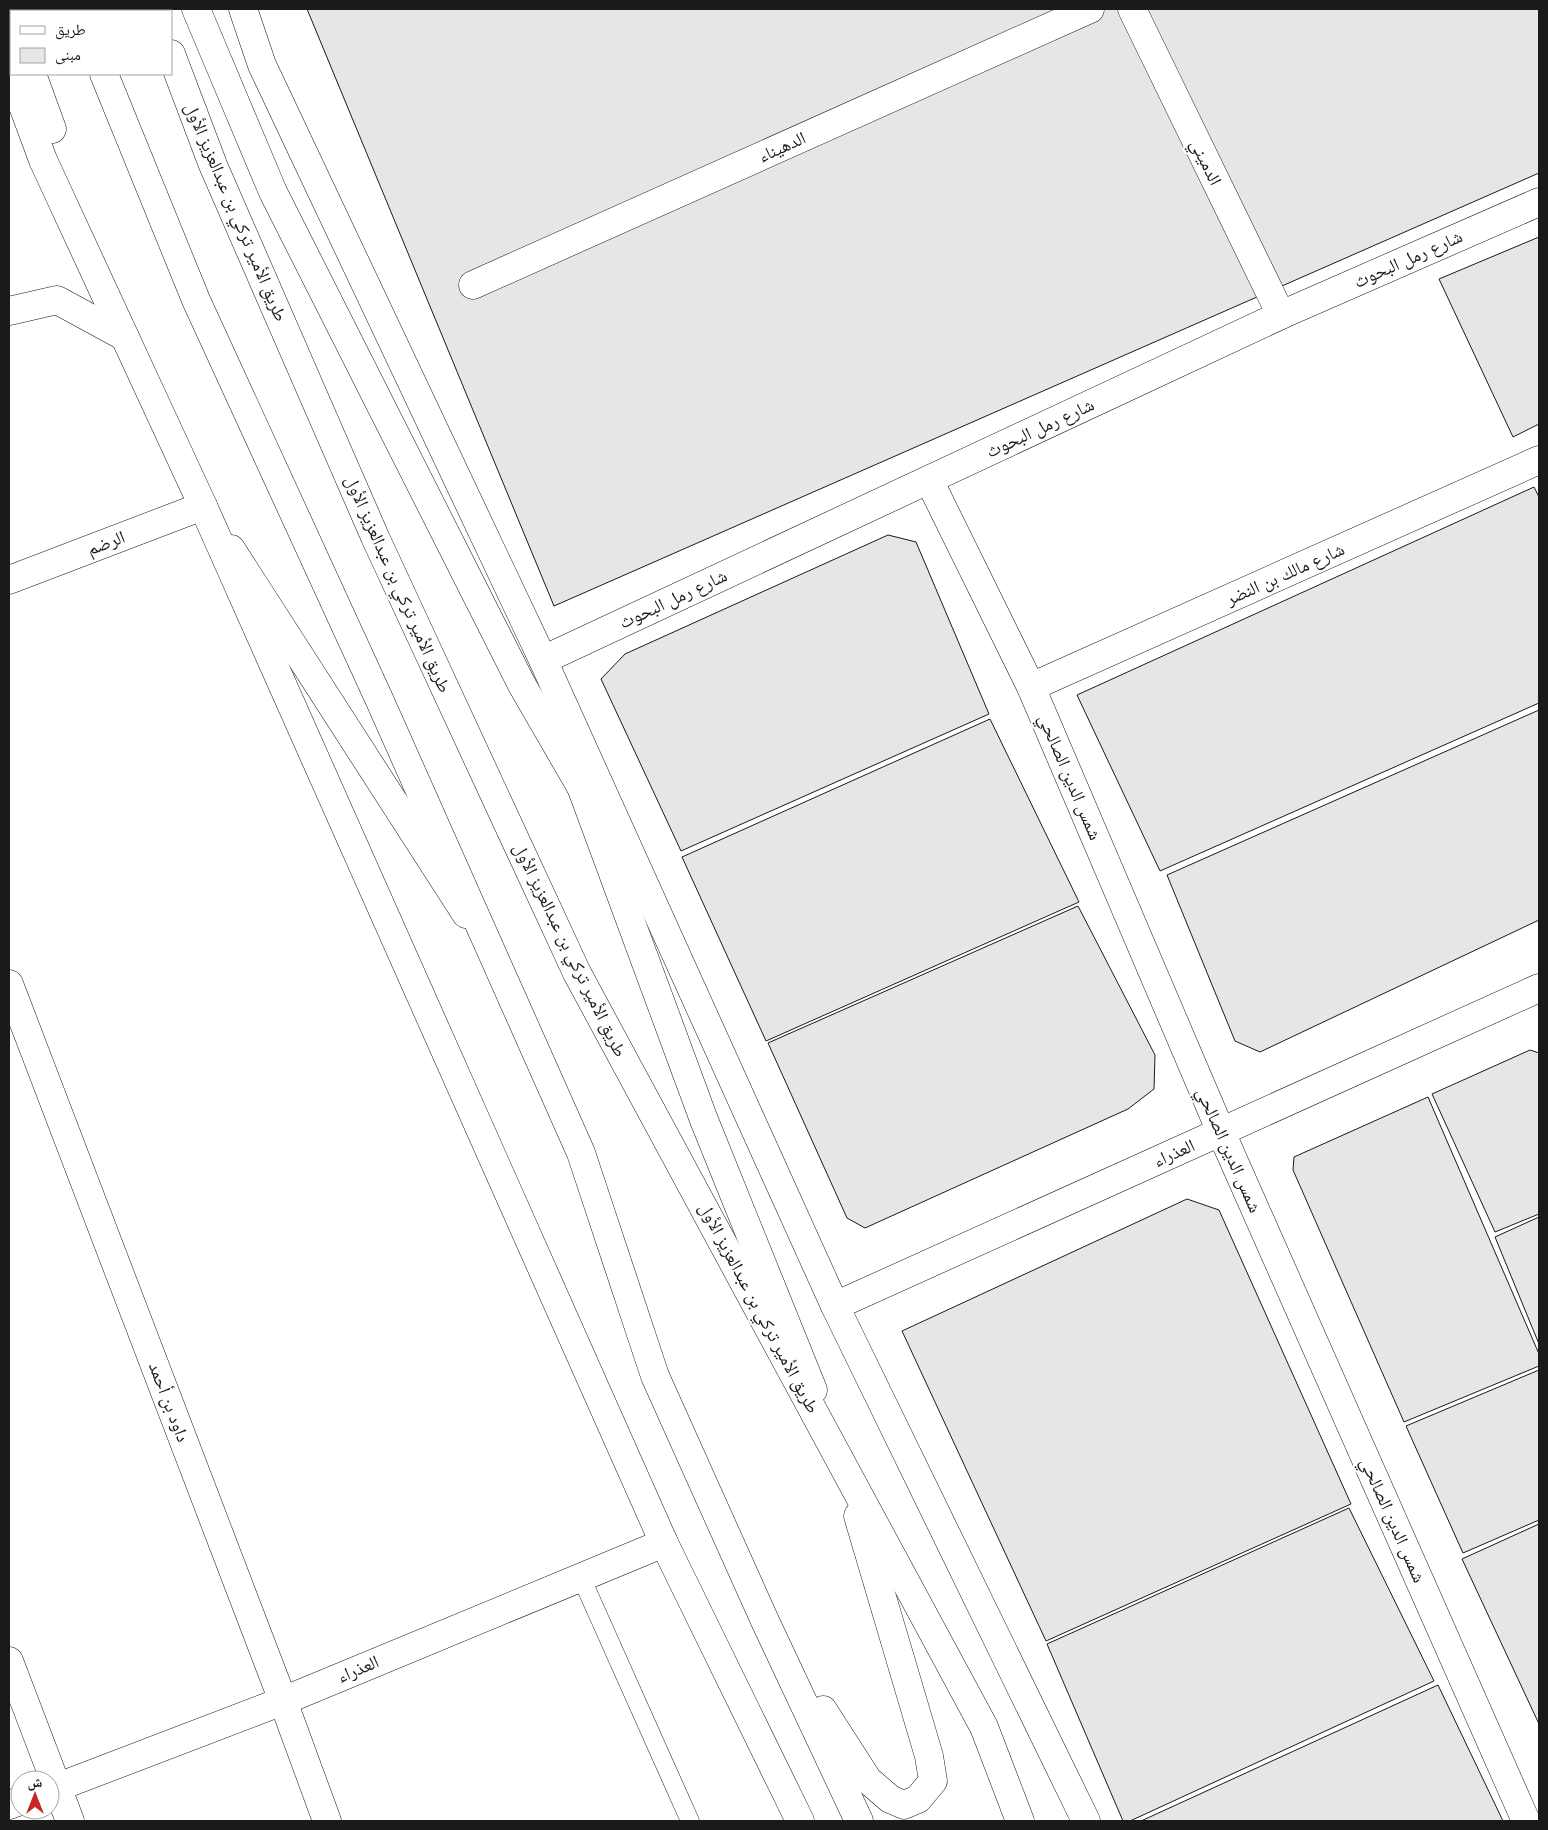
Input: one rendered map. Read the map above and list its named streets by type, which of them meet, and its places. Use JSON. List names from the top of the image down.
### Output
{
  "streets": {
    "main road": [
      "الدهيناء",
      "الدميني",
      "طريق الأمير تركي بن عبدالعزيز الأول",
      "شارع رمل البحوث",
      "الرضم",
      "شارع مالك بن النضر",
      "شمس الدين الصالحي",
      "العذراء",
      "داود بن أحمد"
    ]
  },
  "crossings": [
    ["الدميني", "شارع رمل البحوث"],
    ["شارع رمل البحوث", "شمس الدين الصالحي"],
    ["شارع مالك بن النضر", "شمس الدين الصالحي"],
    ["شمس الدين الصالحي", "العذراء"],
    ["العذراء", "داود بن أحمد"]
  ],
  "legend": ["طريق", "مبنى"],
  "north": "top"
}
